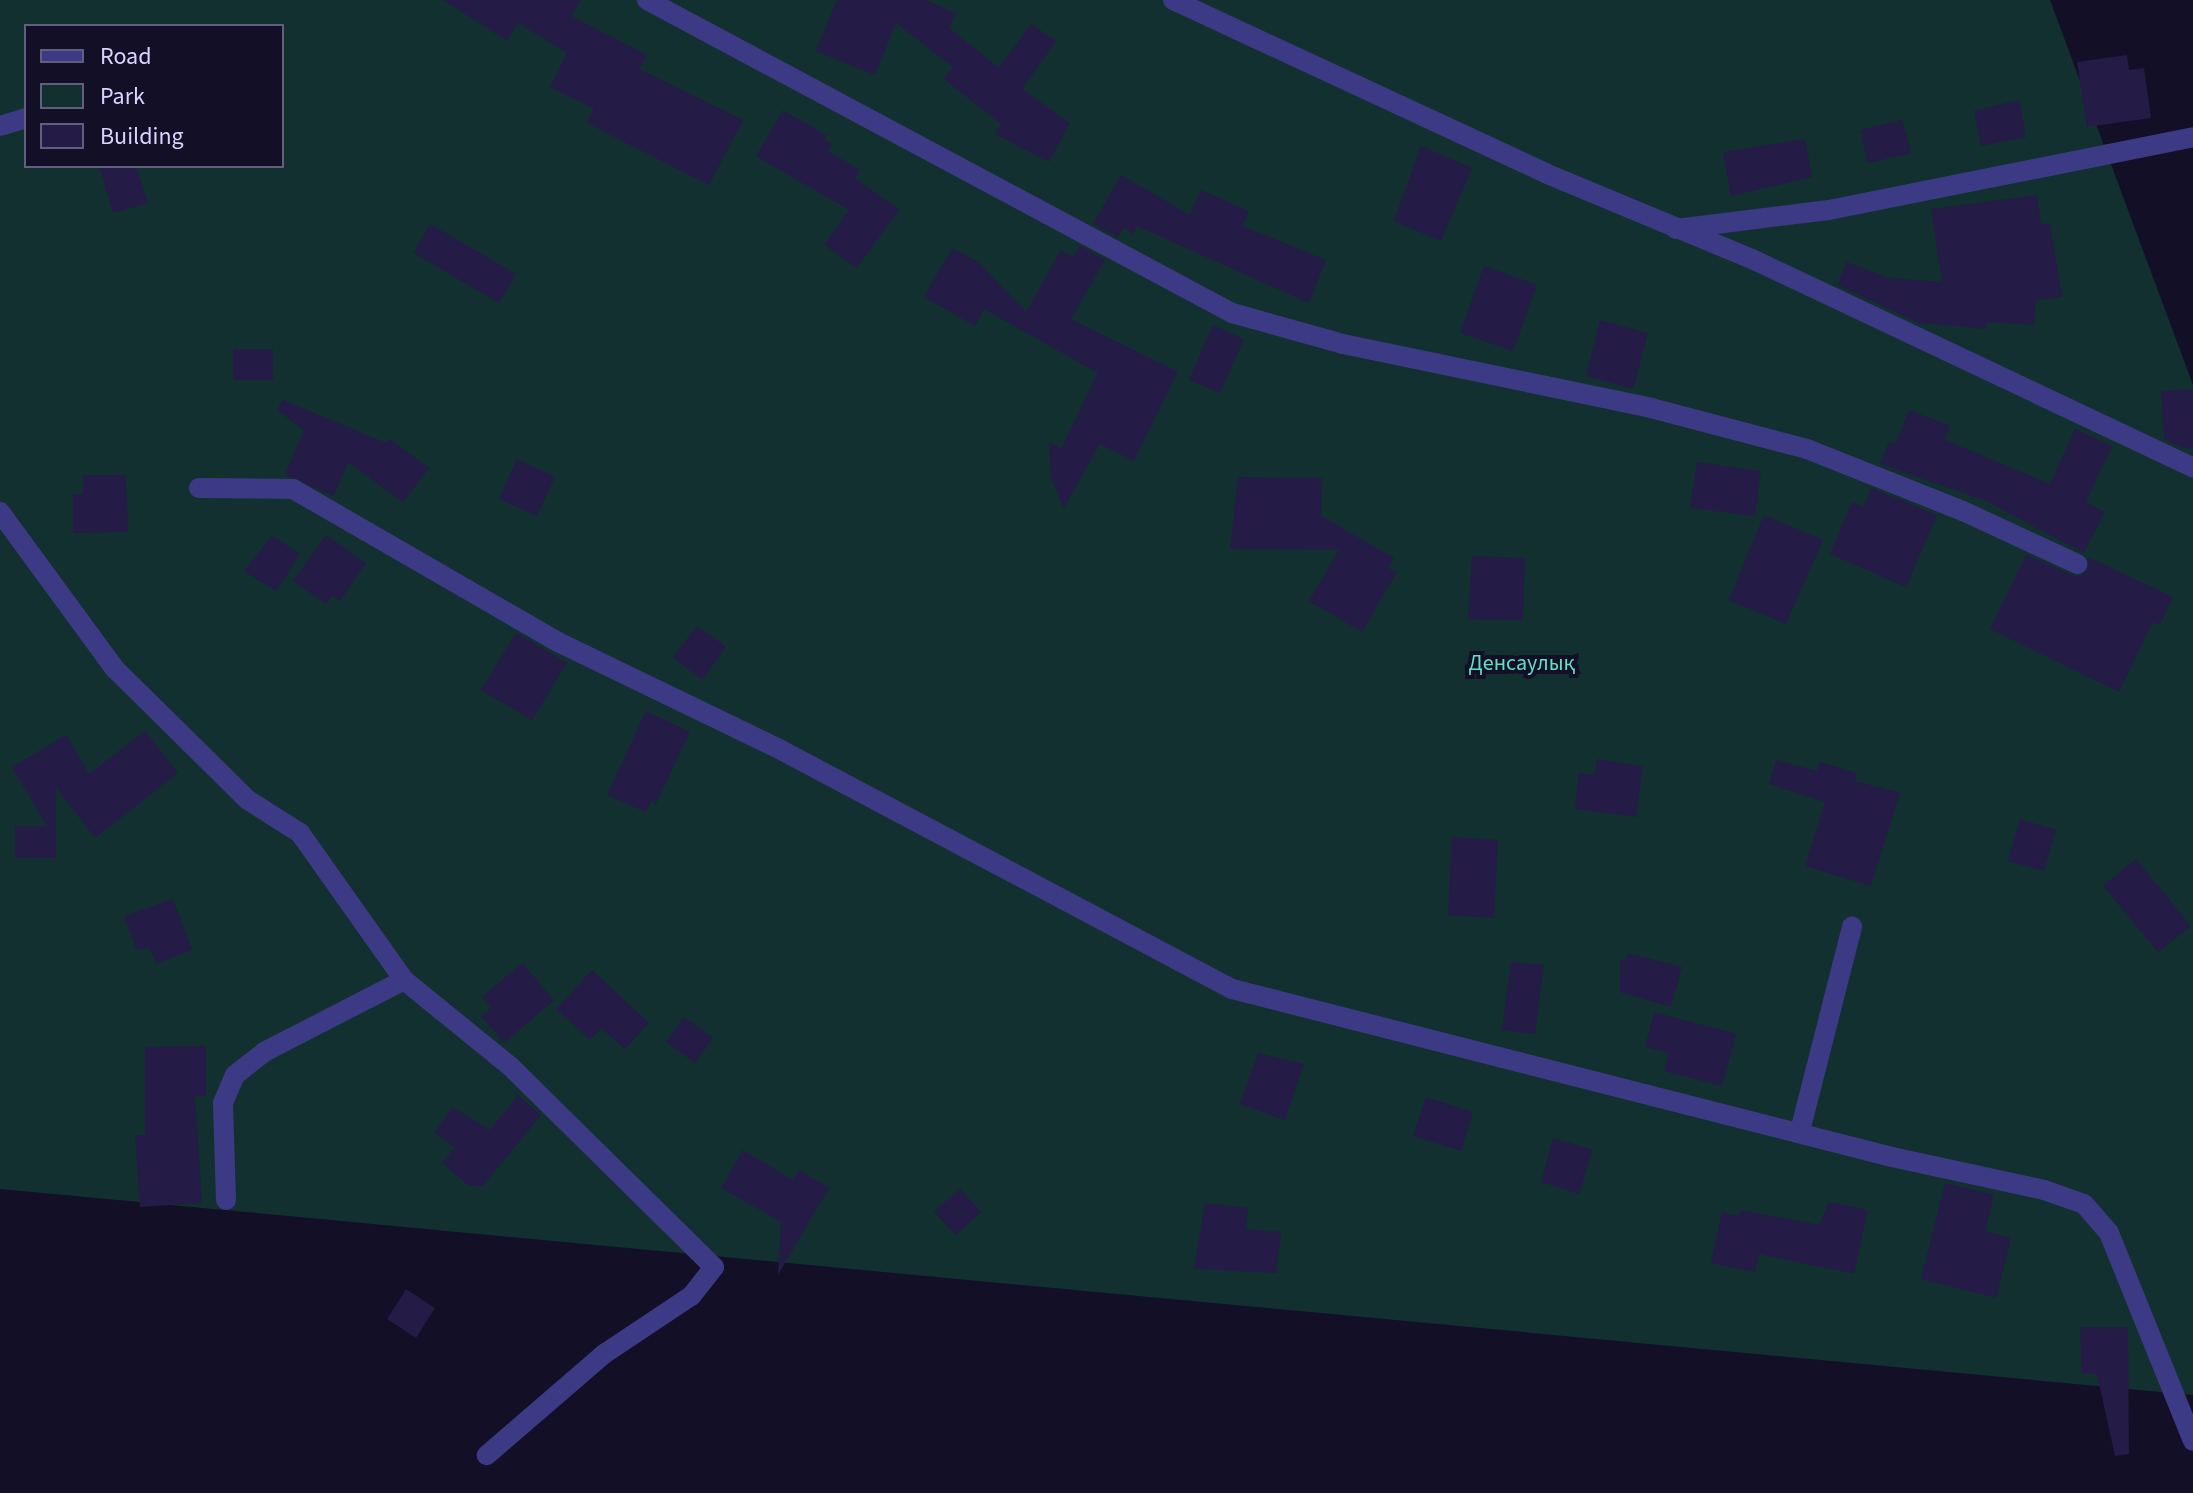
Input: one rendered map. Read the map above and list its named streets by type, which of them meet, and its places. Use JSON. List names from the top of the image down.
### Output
{
  "parks": ["Денсаулық"],
  "legend": ["Road", "Park", "Building"]
}
